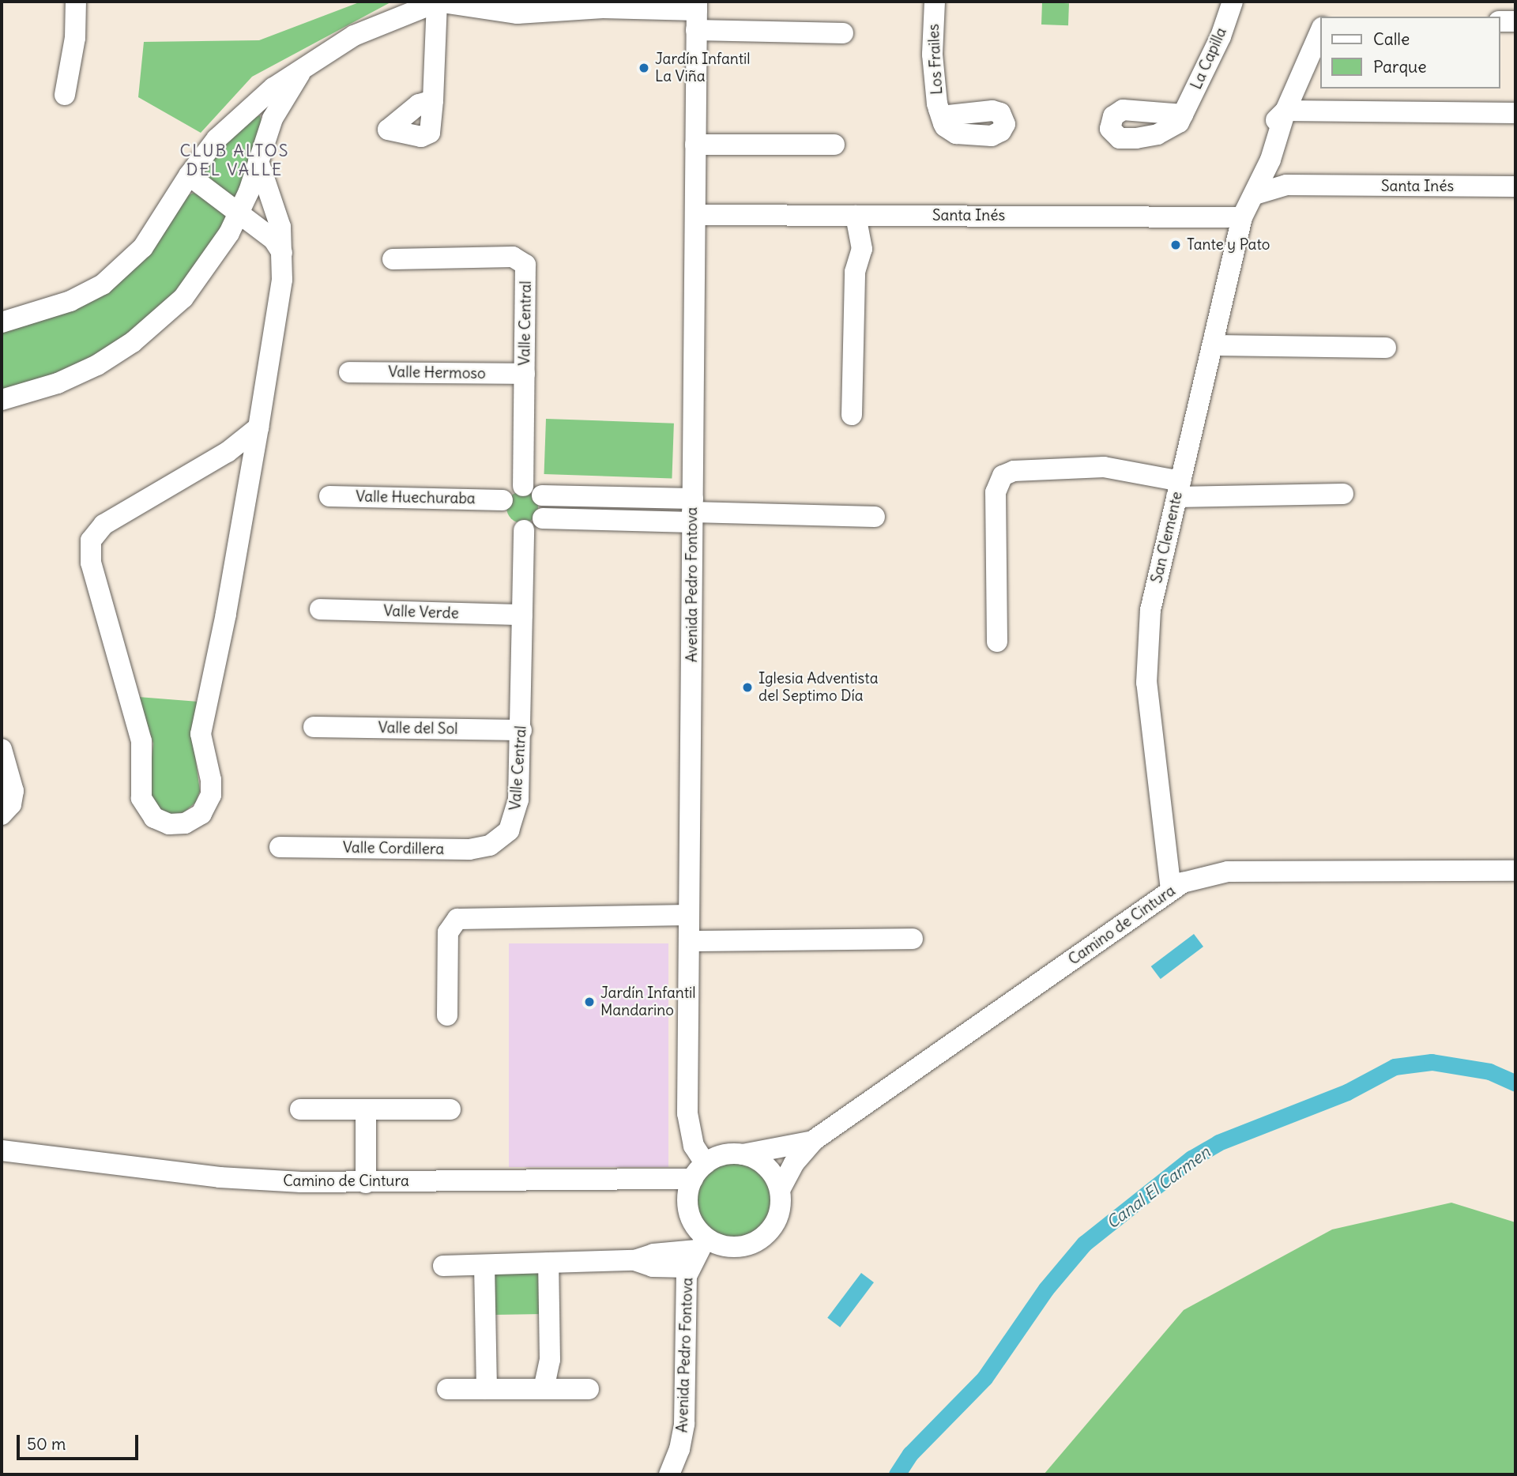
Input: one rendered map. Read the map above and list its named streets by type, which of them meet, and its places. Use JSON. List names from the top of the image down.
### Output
{
  "streets": {
    "street": [
      "La Capilla",
      "Los Frailes",
      "Santa Inés",
      "Valle Central",
      "Valle Hermoso",
      "Valle Huechuraba",
      "San Clemente",
      "Avenida Pedro Fontova",
      "Valle Verde",
      "Valle del Sol",
      "Valle Cordillera",
      "Camino de Cintura"
    ]
  },
  "crossings": [
    ["Santa Inés", "San Clemente"],
    ["Santa Inés", "Avenida Pedro Fontova"],
    ["Valle Central", "Valle Hermoso"],
    ["Valle Central", "Valle Huechuraba"],
    ["Valle Central", "Valle Verde"],
    ["Valle Central", "Valle del Sol"],
    ["Valle Central", "Valle Cordillera"],
    ["San Clemente", "Camino de Cintura"],
    ["Avenida Pedro Fontova", "Camino de Cintura"]
  ],
  "districts": ["CLUB ALTOS DEL VALLE"],
  "water": ["Canal El Carmen"],
  "places": [
    "Jardín Infantil La Viña",
    "Tante y Pato",
    "Iglesia Adventista del Septimo Día",
    "Jardín Infantil Mandarino"
  ],
  "legend": ["Calle", "Parque"],
  "scale_bar": "50 m"
}
